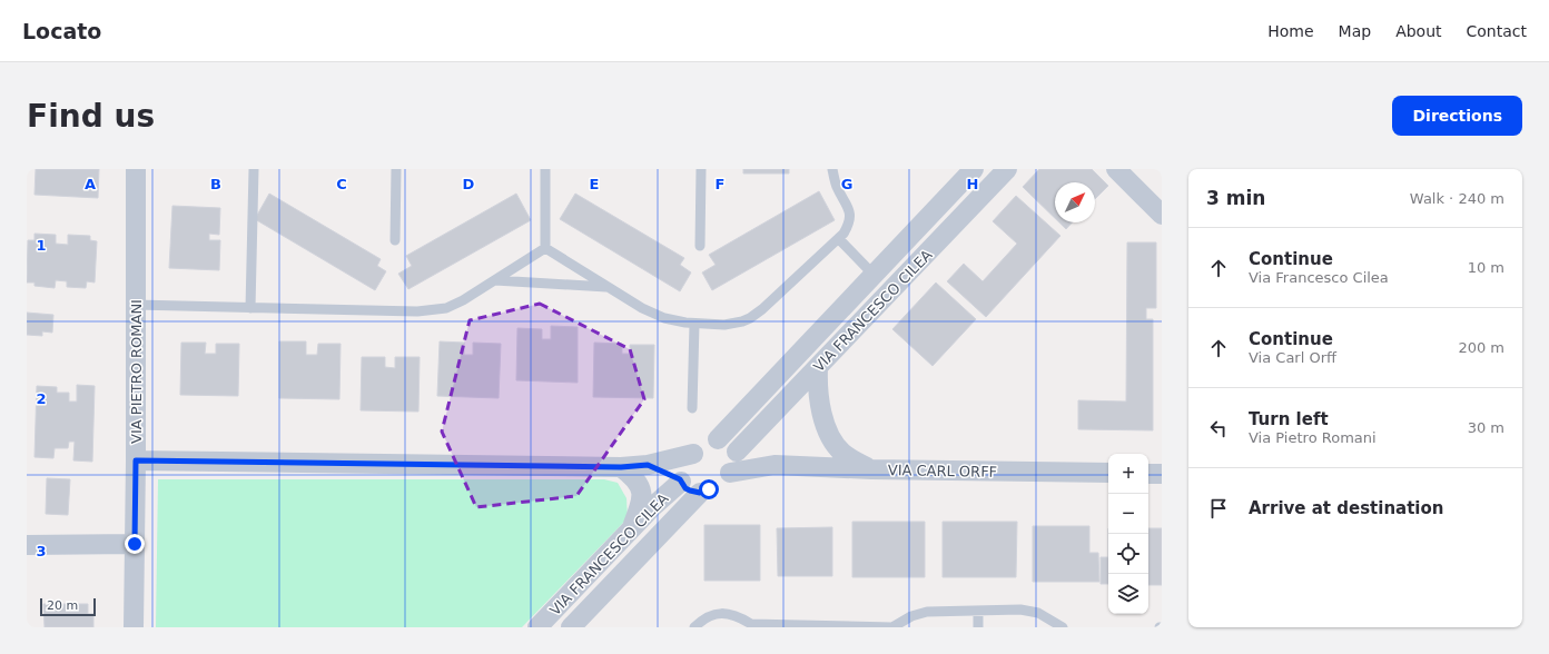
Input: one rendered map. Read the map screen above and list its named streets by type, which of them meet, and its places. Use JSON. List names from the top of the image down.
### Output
{
  "streets": {
    "street": ["VIA FRANCESCO CILEA", "VIA PIETRO ROMANI", "VIA CARL ORFF"]
  },
  "crossings": [
    ["VIA FRANCESCO CILEA", "VIA CARL ORFF"]
  ],
  "scale_bar": "20 m",
  "north": "top right",
  "page": {
    "header": "Locato",
    "nav": [
      "Home",
      "Map",
      "About",
      "Contact"
    ],
    "buttons": "Directions",
    "title": "Find us",
    "heading": ["3 min", "Walk · 240 m"],
    "list": [
      ["Continue", "Via Francesco Cilea", "10 m"],
      ["Continue", "Via Carl Orff", "200 m"],
      ["Turn left", "Via Pietro Romani", "30 m"],
      "Arrive at destination"
    ],
    "map_buttons": ["+", "−"],
    "scale": "20 m"
  },
  "grid": {
    "columns": [
      "A",
      "B",
      "C",
      "D",
      "E",
      "F",
      "G",
      "H"
    ],
    "rows": ["1", "2", "3"]
  }
}
